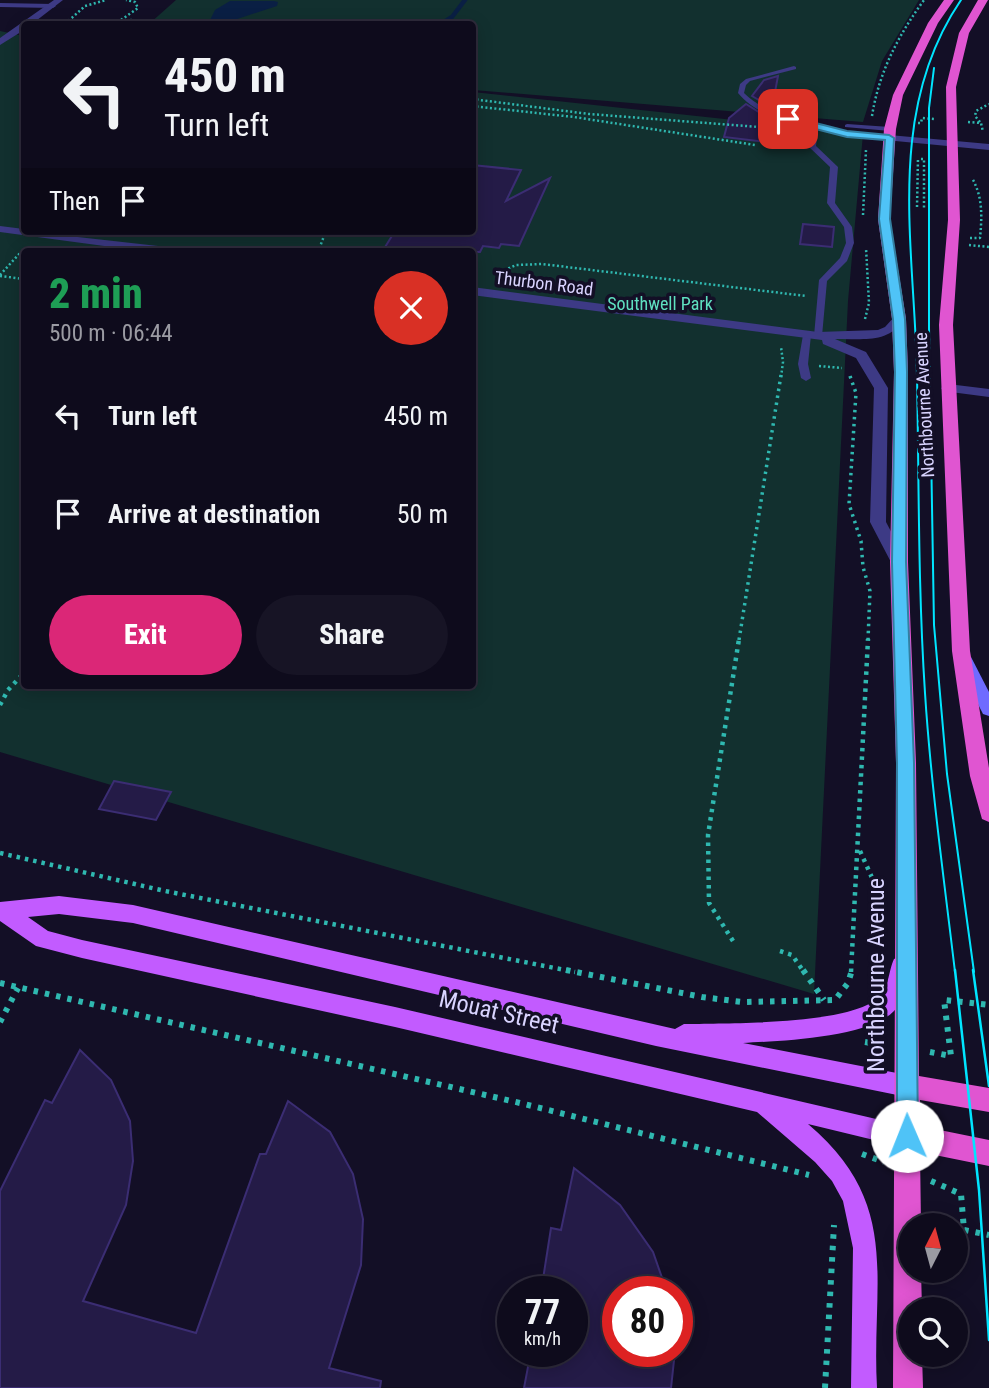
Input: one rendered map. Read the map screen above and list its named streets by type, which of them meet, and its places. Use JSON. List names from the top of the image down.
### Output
{
  "streets": {
    "highway": ["Northbourne Avenue", "Mouat Street"],
    "street": ["Thurbon Road"]
  },
  "crossings": [
    ["Thurbon Road", "Northbourne Avenue"],
    ["Northbourne Avenue", "Mouat Street"]
  ],
  "parks": ["Southwell Park"],
  "north": "top",
  "page": {
    "turn": ["450 m", "Turn left"],
    "then": "Then",
    "heading": ["2 min", "500 m · 06:44"],
    "list": [
      {
        "name": "Turn left",
        "value": "450 m"
      },
      {
        "name": "Arrive at destination",
        "value": "50 m"
      }
    ],
    "buttons": ["Exit", "Share"],
    "speed": "77 km/h",
    "limit": "80"
  }
}
